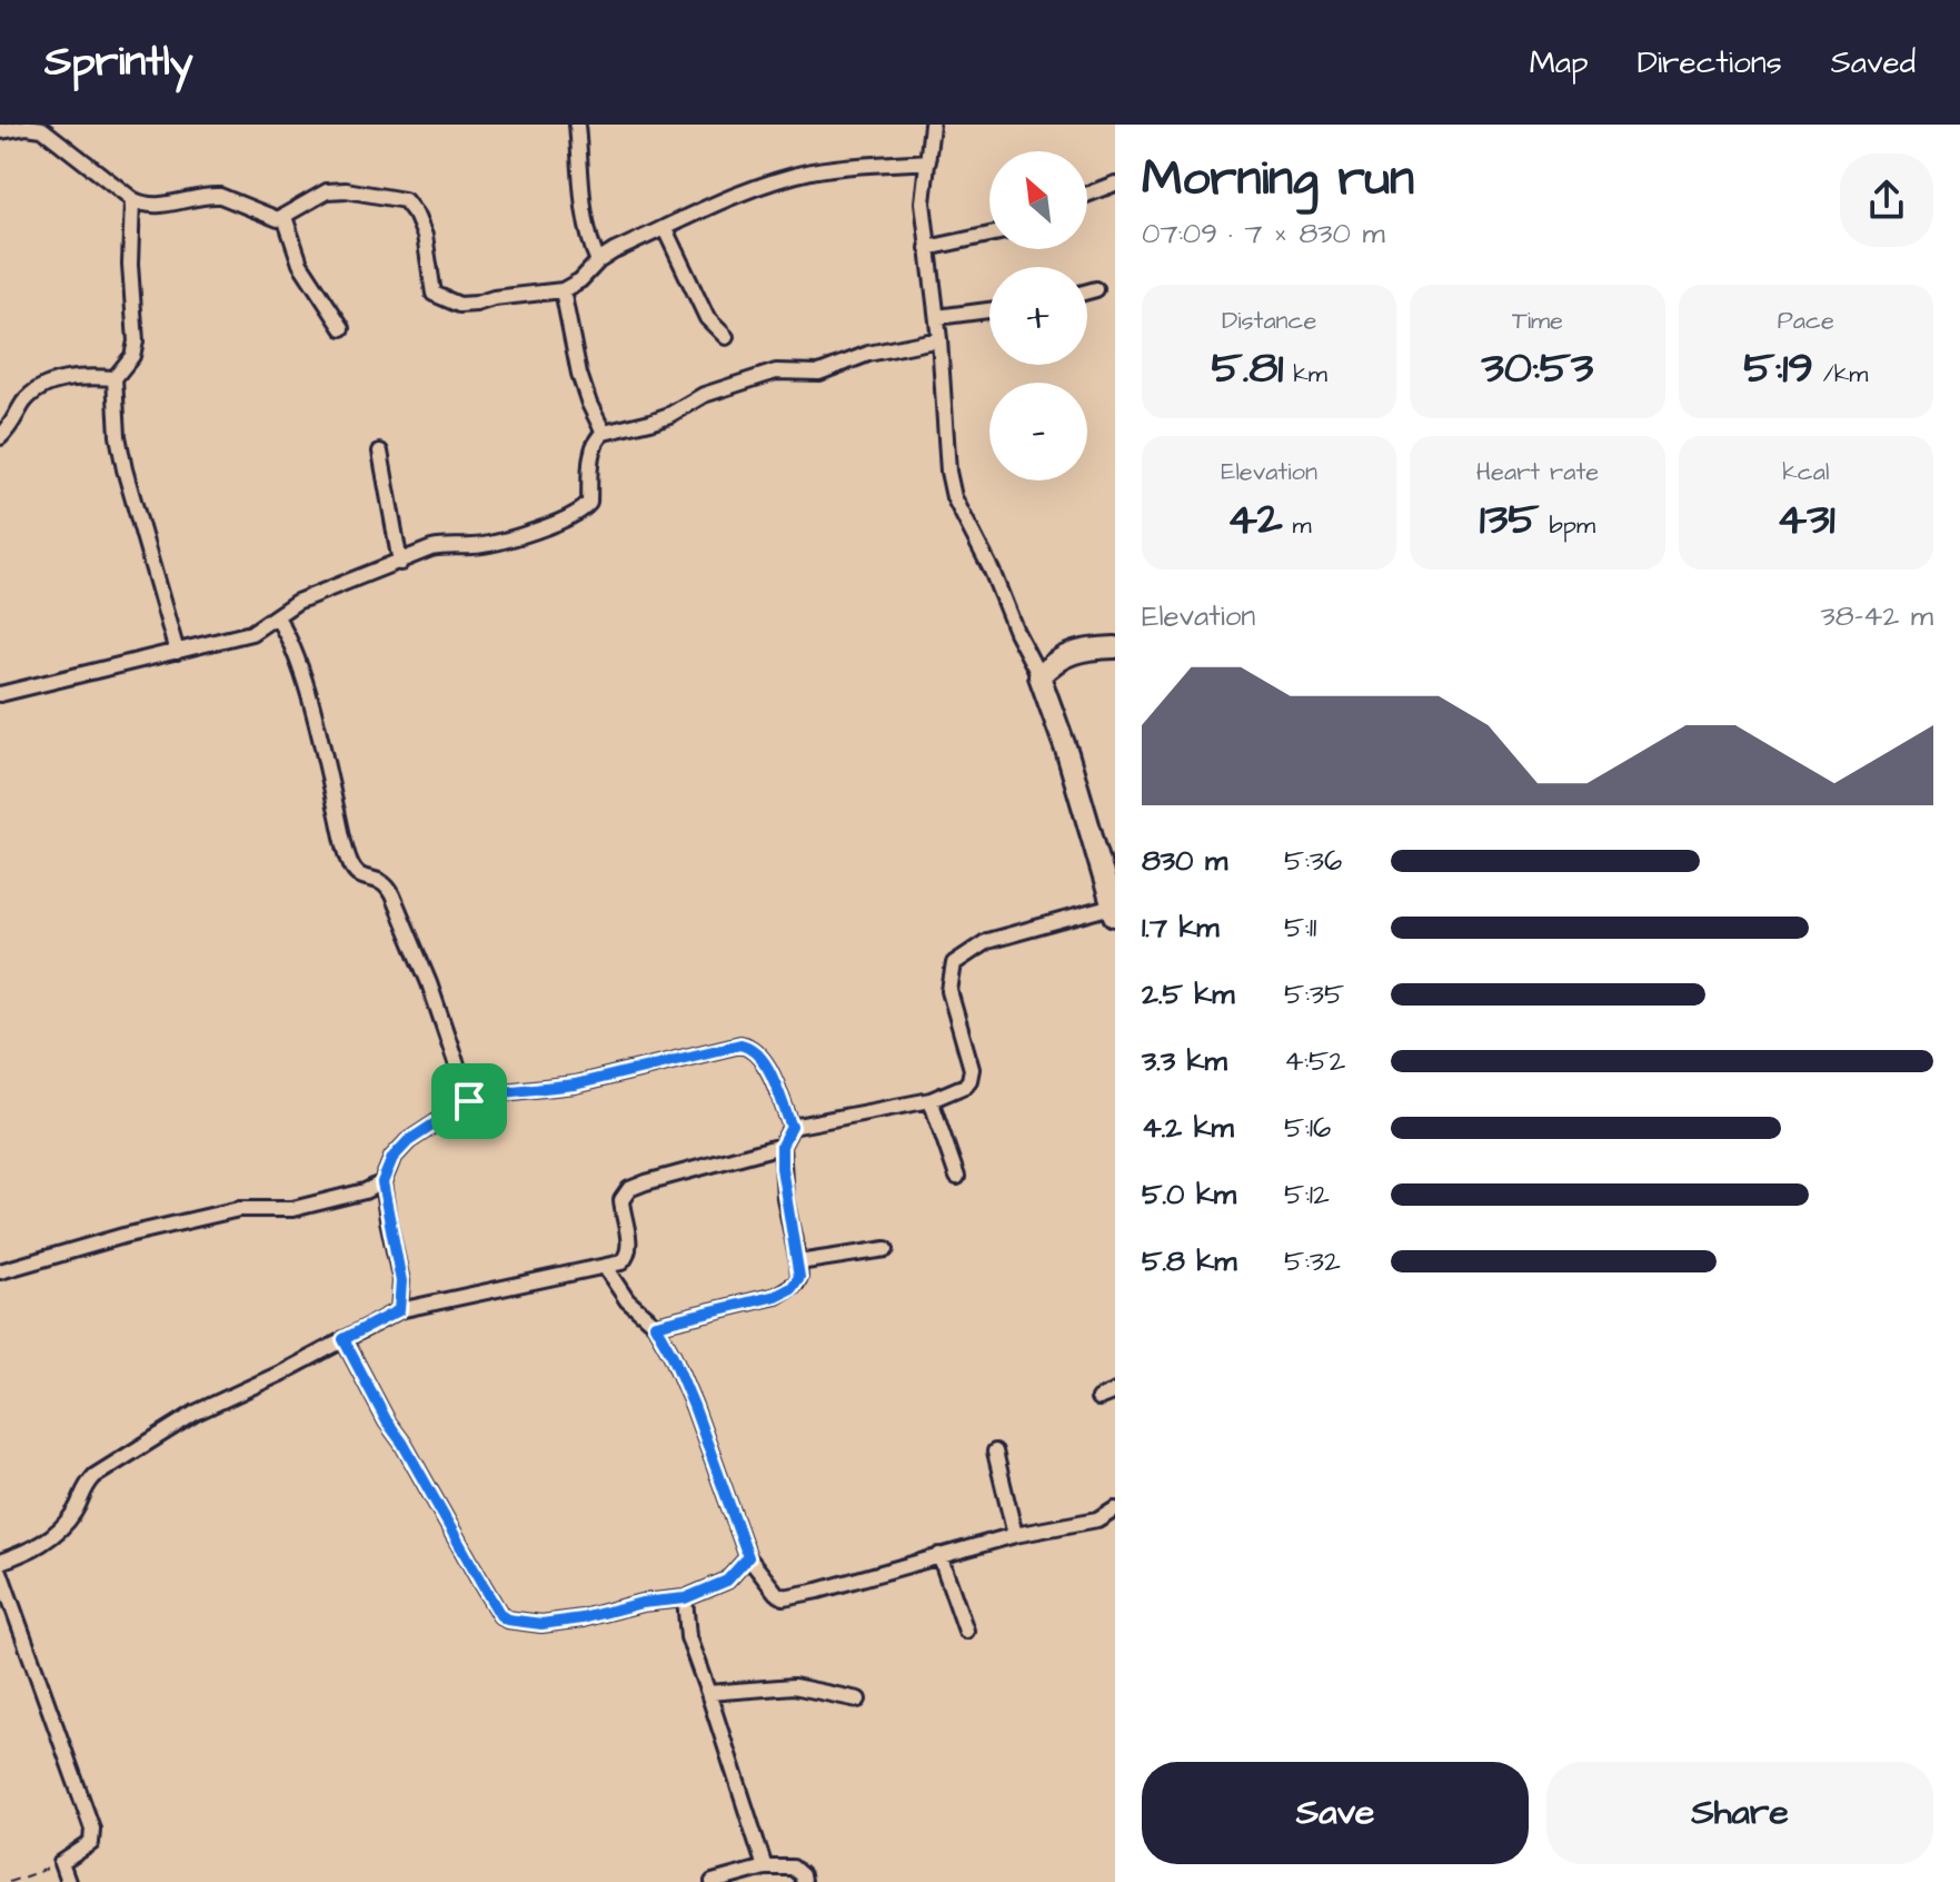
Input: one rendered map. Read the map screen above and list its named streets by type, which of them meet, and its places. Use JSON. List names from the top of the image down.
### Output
{
  "north": "top left",
  "page": {
    "header": "Sprintly",
    "nav": ["Map", "Directions", "Saved"],
    "heading": ["Morning run", "07:09 · 7 × 830 m"],
    "map_buttons": ["+", "−"],
    "stats": [
      ["Distance", "5.81 km"],
      ["Time", "30:53"],
      ["Pace", "5:19 /km"],
      ["Elevation", "42 m"],
      ["Heart rate", "135 bpm"],
      ["kcal", "431"]
    ],
    "chart": ["Elevation", "38–42 m"],
    "list": [
      {
        "name": "830 m",
        "note": "5:36"
      },
      {
        "name": "1.7 km",
        "note": "5:11"
      },
      {
        "name": "2.5 km",
        "note": "5:35"
      },
      {
        "name": "3.3 km",
        "note": "4:52"
      },
      {
        "name": "4.2 km",
        "note": "5:16"
      },
      {
        "name": "5.0 km",
        "note": "5:12"
      },
      {
        "name": "5.8 km",
        "note": "5:32"
      }
    ],
    "buttons": ["Save", "Share"]
  }
}
